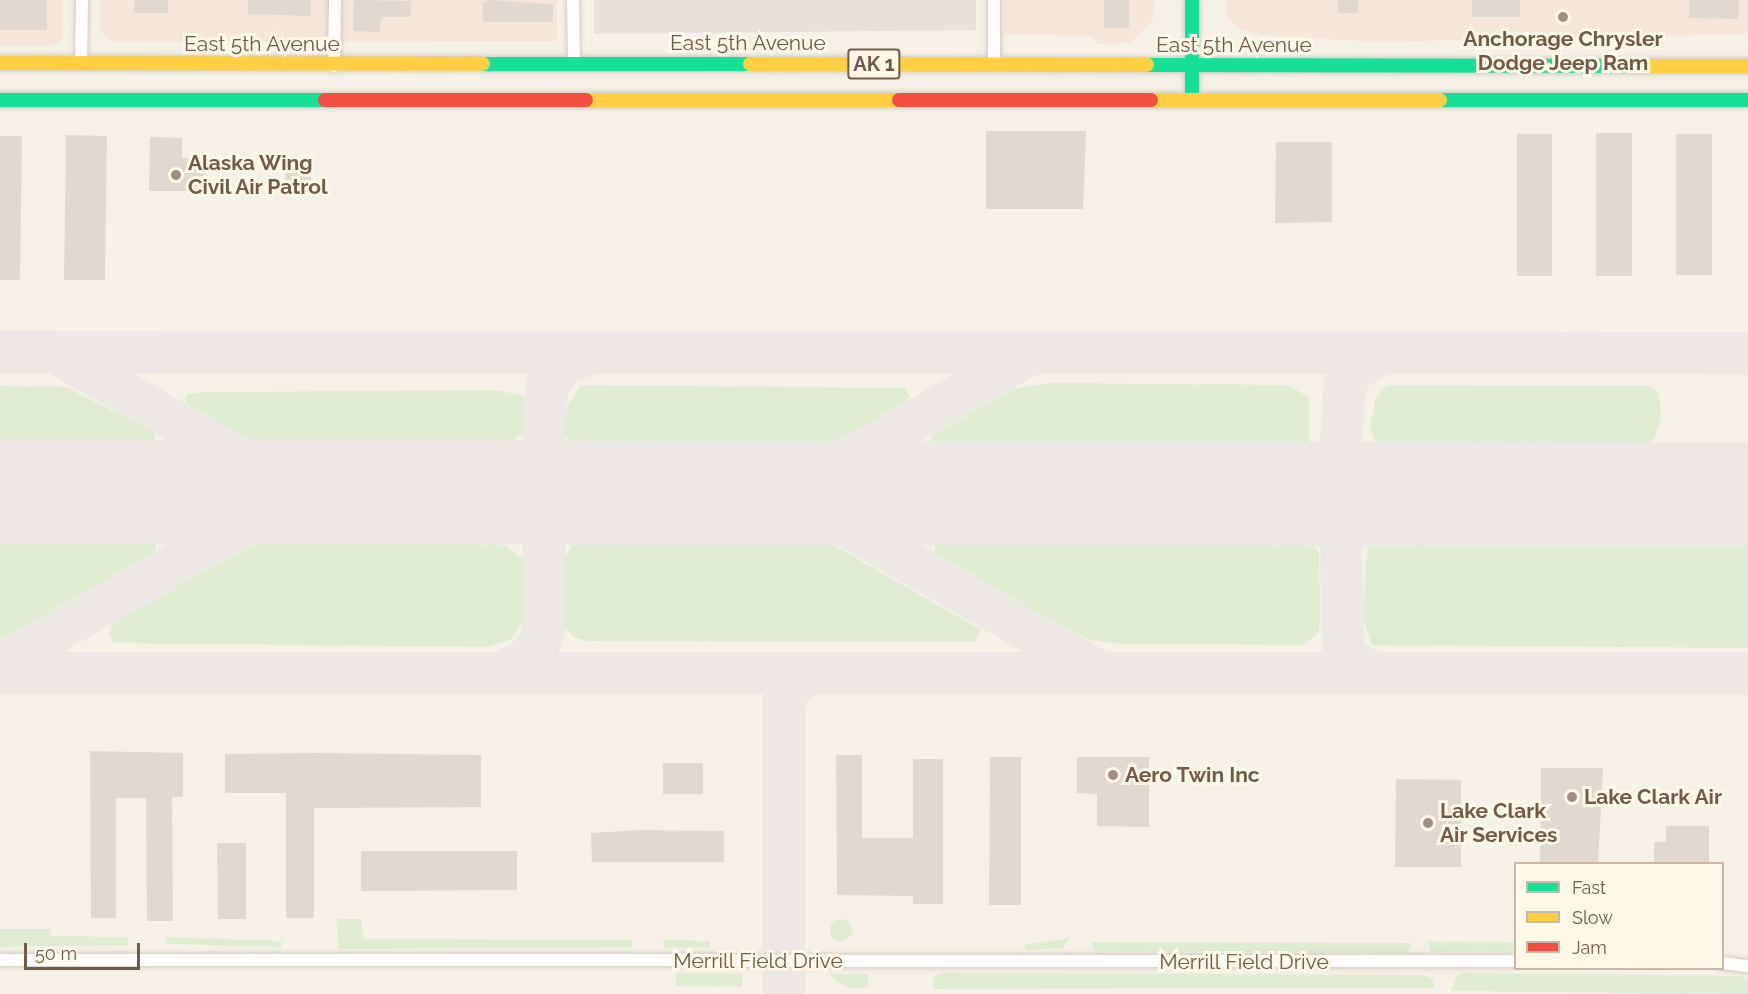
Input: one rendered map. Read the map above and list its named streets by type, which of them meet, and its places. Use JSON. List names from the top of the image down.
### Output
{
  "streets": {
    "main road": ["East 5th Avenue", "AK 1"],
    "street": ["Merrill Field Drive"]
  },
  "places": [
    "Anchorage Chrysler Dodge Jeep Ram",
    "Alaska Wing Civil Air Patrol",
    "Aero Twin Inc",
    "Lake Clark Air",
    "Lake Clark Air Services"
  ],
  "legend": ["Fast", "Slow", "Jam"],
  "scale_bar": "50 m"
}
